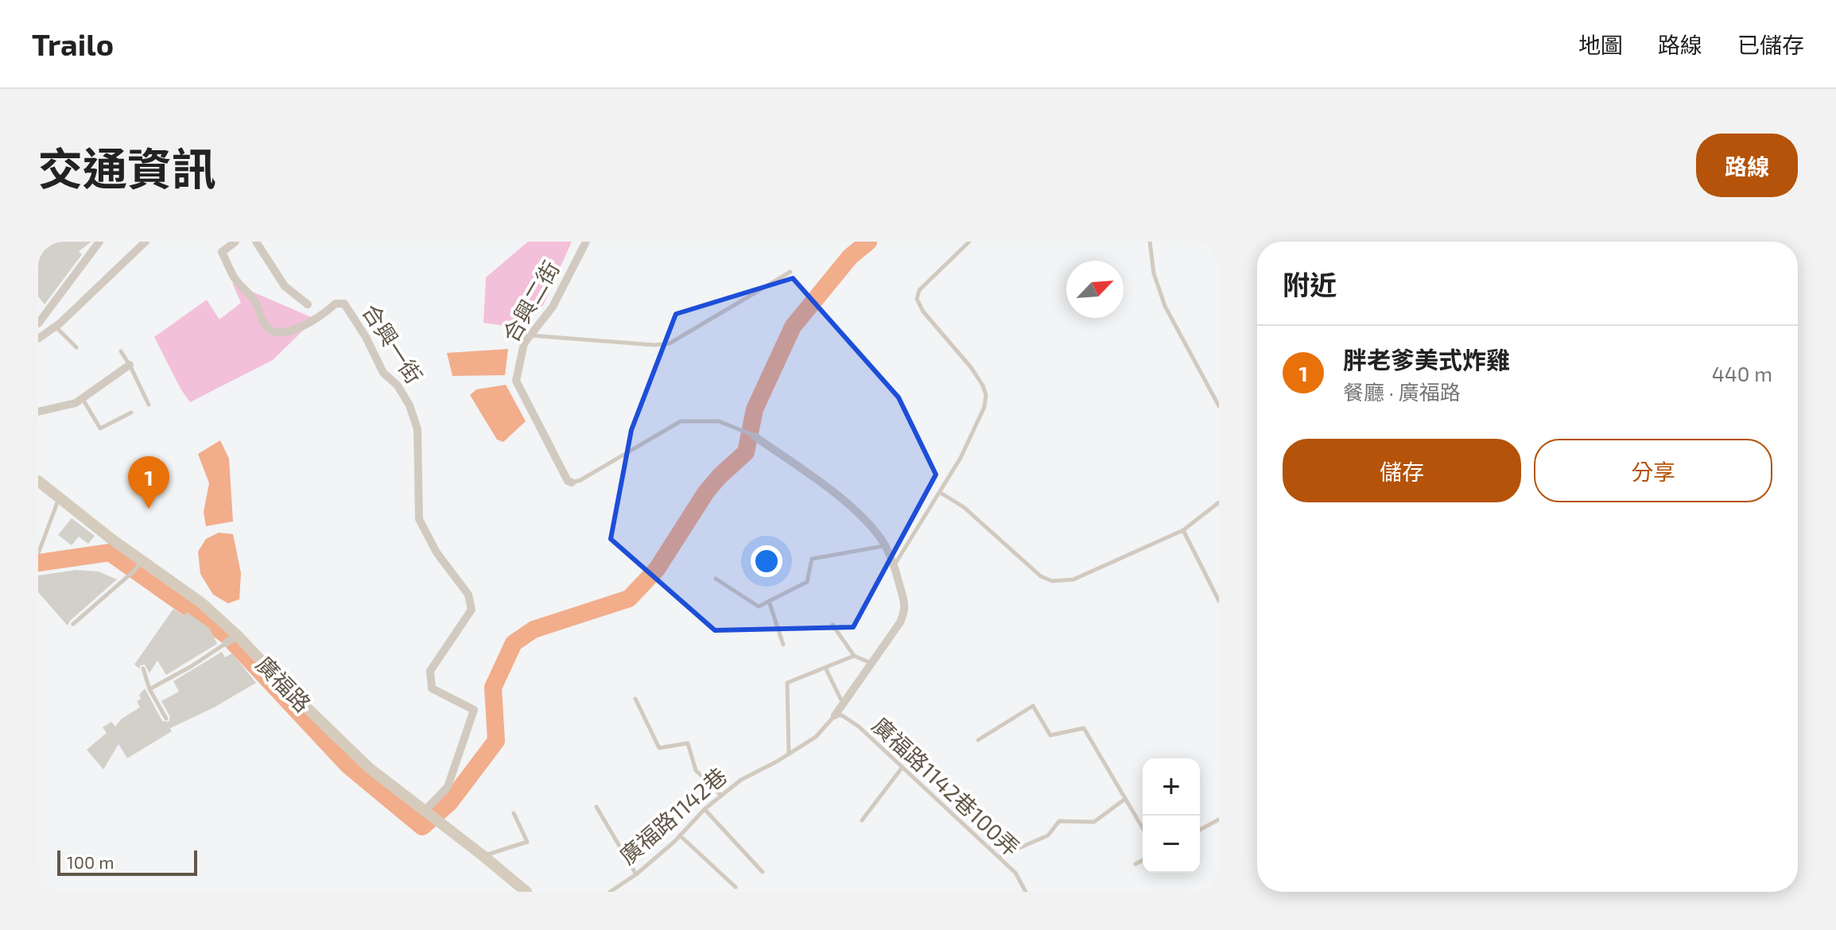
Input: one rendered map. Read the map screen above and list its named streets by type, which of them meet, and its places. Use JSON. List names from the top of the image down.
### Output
{
  "streets": {
    "street": [
      "合興二街",
      "合興一街",
      "廣福路",
      "廣福路1142巷"
    ],
    "lane": ["廣福路1142巷100弄"]
  },
  "crossings": [
    ["合興一街", "廣福路"],
    ["廣福路1142巷100弄", "廣福路1142巷"]
  ],
  "scale_bar": "100 m",
  "north": "top right",
  "page": {
    "header": "Trailo",
    "nav": ["地圖", "路線", "已儲存"],
    "title": "交通資訊",
    "buttons": [
      "路線",
      ["儲存", "分享"]
    ],
    "heading": "附近",
    "list": [
      {
        "mark": "1",
        "name": "胖老爹美式炸雞",
        "note": "餐廳 · 廣福路",
        "value": "440 m"
      }
    ],
    "pins": "1",
    "map_buttons": ["+", "−"],
    "scale": "100 m"
  }
}
